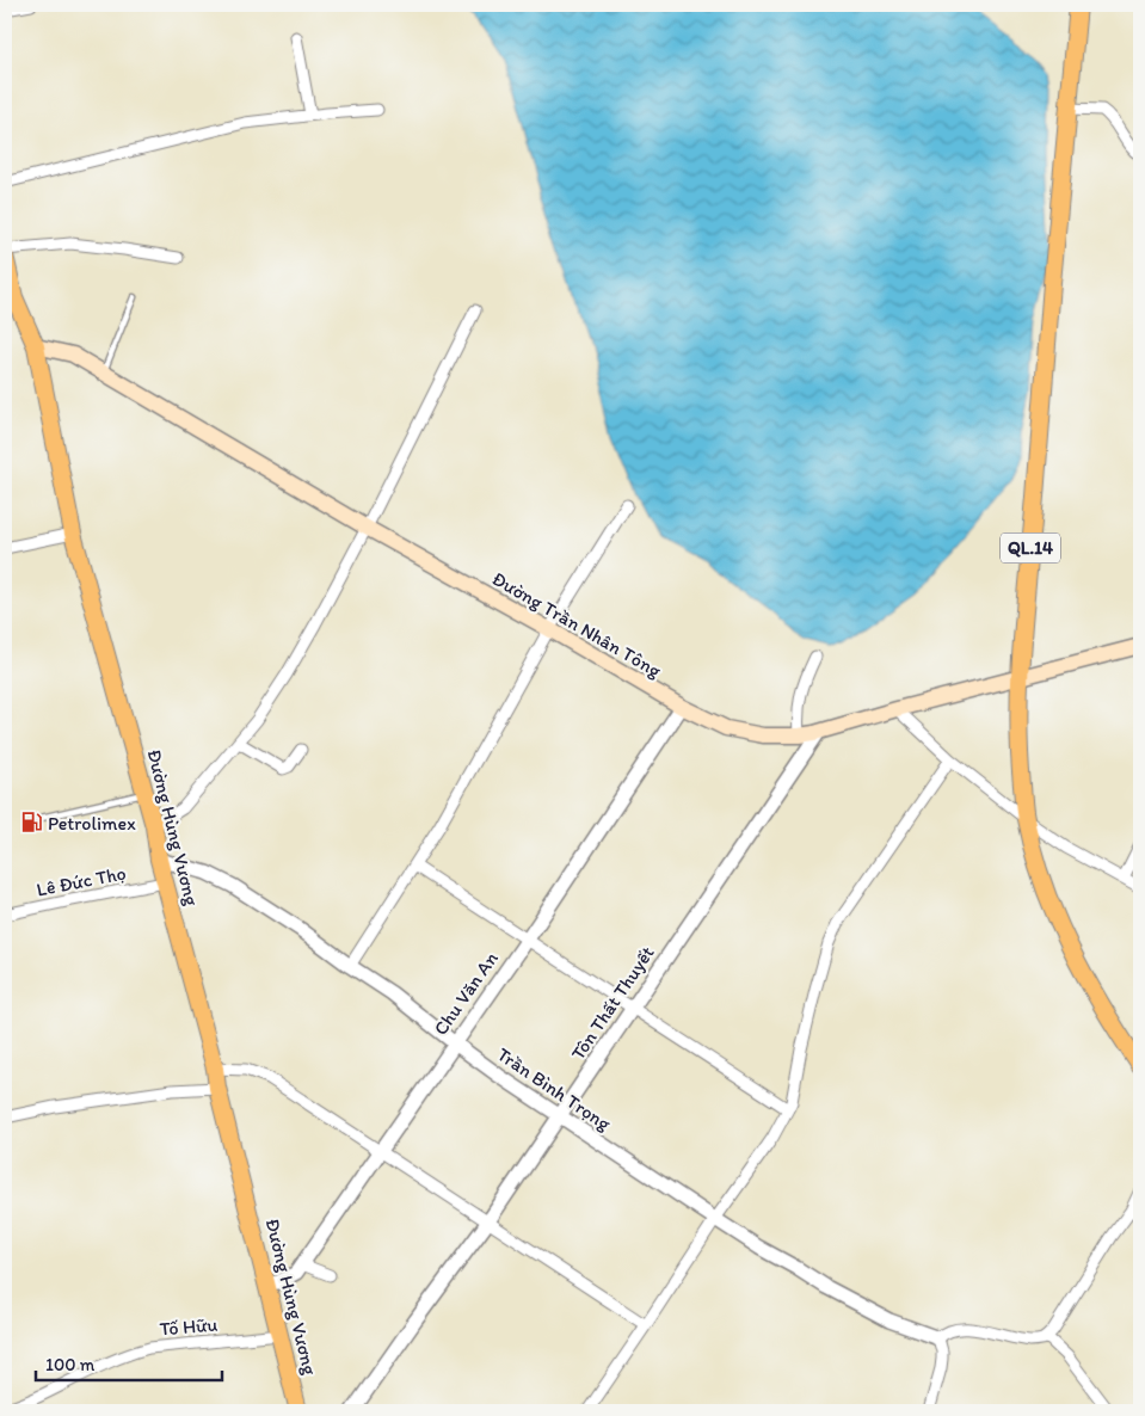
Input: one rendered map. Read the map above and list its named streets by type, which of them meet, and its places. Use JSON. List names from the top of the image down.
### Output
{
  "streets": {
    "main road": ["QL.14", "Đường Trần Nhân Tông", "Đường Hùng Vương"],
    "street": [
      "Lê Đức Thọ",
      "Chu Văn An",
      "Tôn Thất Thuyết",
      "Trần Bình Trọng",
      "Tố Hữu"
    ]
  },
  "crossings": [
    ["QL.14", "Đường Trần Nhân Tông"],
    ["Đường Trần Nhân Tông", "Đường Hùng Vương"],
    ["Đường Trần Nhân Tông", "Chu Văn An"],
    ["Đường Trần Nhân Tông", "Tôn Thất Thuyết"],
    ["Đường Hùng Vương", "Lê Đức Thọ"],
    ["Đường Hùng Vương", "Chu Văn An"],
    ["Đường Hùng Vương", "Trần Bình Trọng"],
    ["Đường Hùng Vương", "Tố Hữu"],
    ["Chu Văn An", "Trần Bình Trọng"],
    ["Tôn Thất Thuyết", "Trần Bình Trọng"]
  ],
  "places": {
    "fuel station": ["Petrolimex"]
  },
  "scale_bar": "100 m"
}
